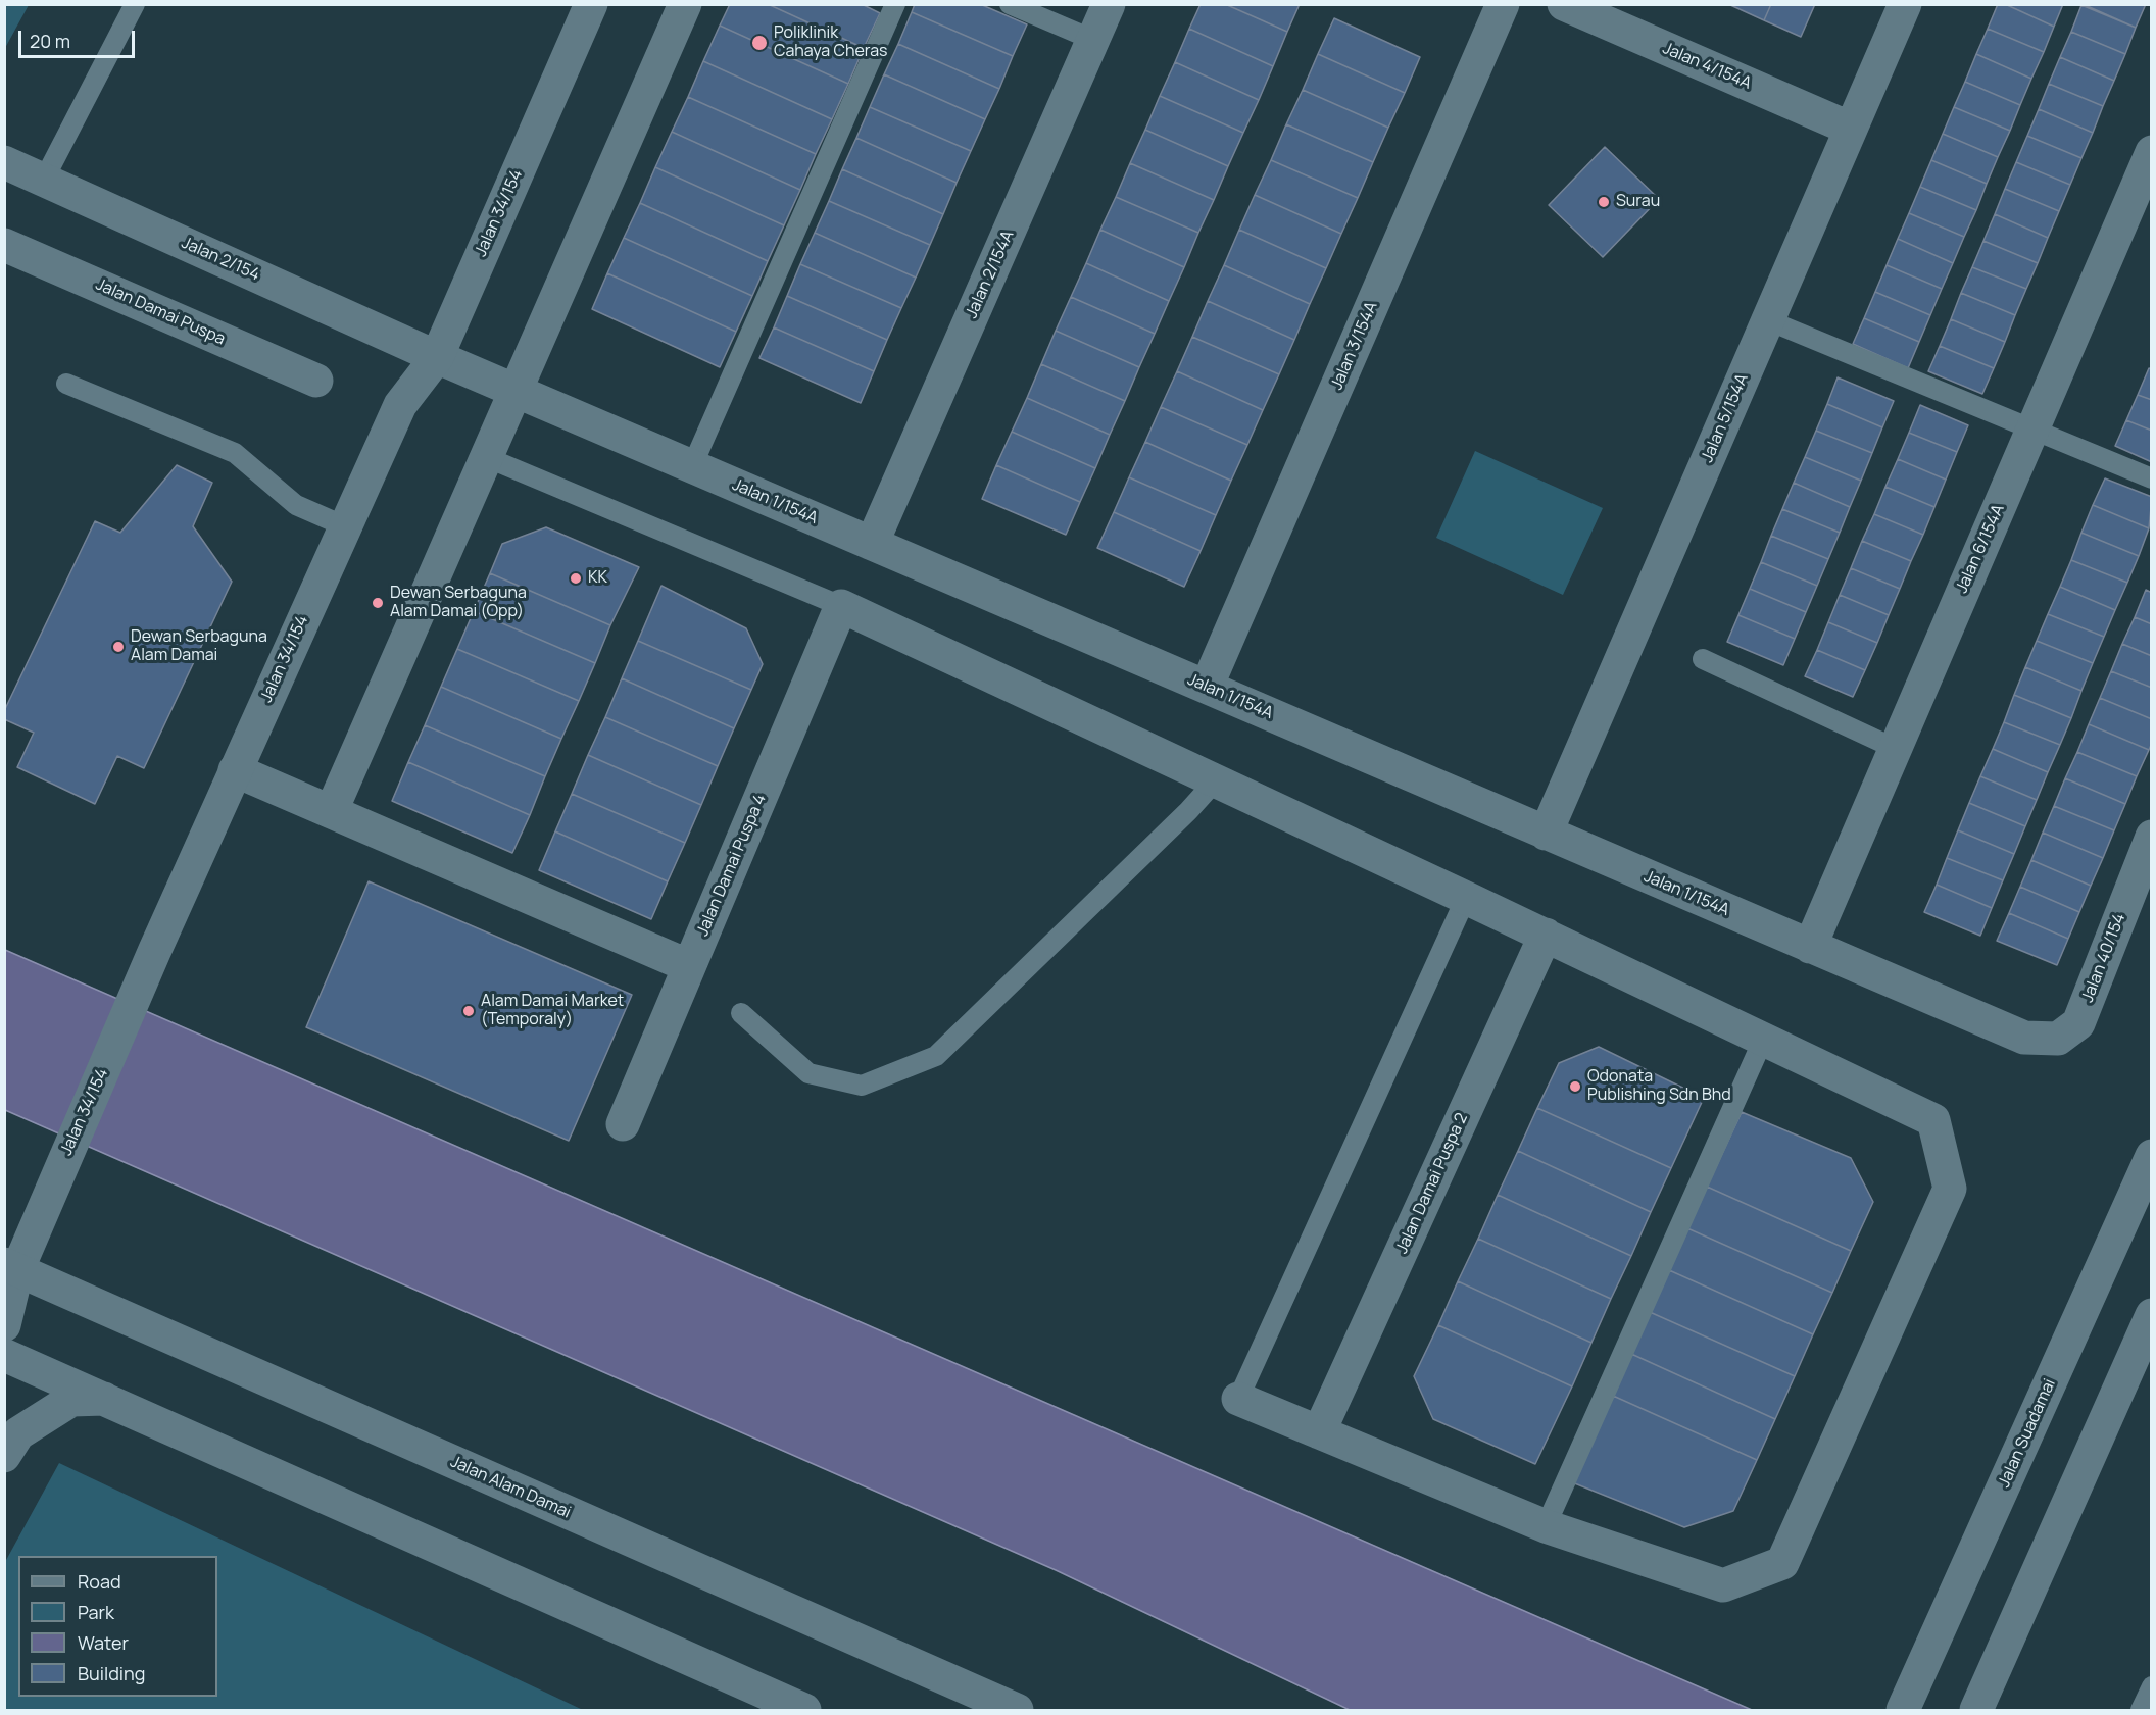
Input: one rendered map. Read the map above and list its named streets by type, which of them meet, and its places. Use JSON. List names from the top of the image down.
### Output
{
  "streets": {
    "street": [
      "Jalan 4/154A",
      "Jalan 34/154",
      "Jalan 2/154",
      "Jalan 2/154A",
      "Jalan Damai Puspa",
      "Jalan 3/154A",
      "Jalan 5/154A",
      "Jalan 1/154A",
      "Jalan 6/154A",
      "Jalan Damai Puspa 4",
      "Jalan 40/154",
      "Jalan Damai Puspa 2",
      "Jalan Suadamai",
      "Jalan Alam Damai"
    ]
  },
  "crossings": [
    ["Jalan 4/154A", "Jalan 5/154A"],
    ["Jalan 34/154", "Jalan 2/154"],
    ["Jalan 34/154", "Jalan 1/154A"],
    ["Jalan 34/154", "Jalan Alam Damai"],
    ["Jalan 2/154", "Jalan 1/154A"],
    ["Jalan 2/154A", "Jalan 1/154A"],
    ["Jalan 3/154A", "Jalan 1/154A"],
    ["Jalan 5/154A", "Jalan 1/154A"],
    ["Jalan 1/154A", "Jalan 6/154A"],
    ["Jalan 1/154A", "Jalan 40/154"]
  ],
  "places": [
    "Poliklinik Cahaya Cheras",
    "Surau",
    "KK",
    "Dewan Serbaguna Alam Damai (Opp)",
    "Dewan Serbaguna Alam Damai",
    "Alam Damai Market (Temporaly)",
    "Odonata Publishing Sdn Bhd"
  ],
  "legend": [
    "Road",
    "Park",
    "Water",
    "Building"
  ],
  "scale_bar": "20 m"
}
